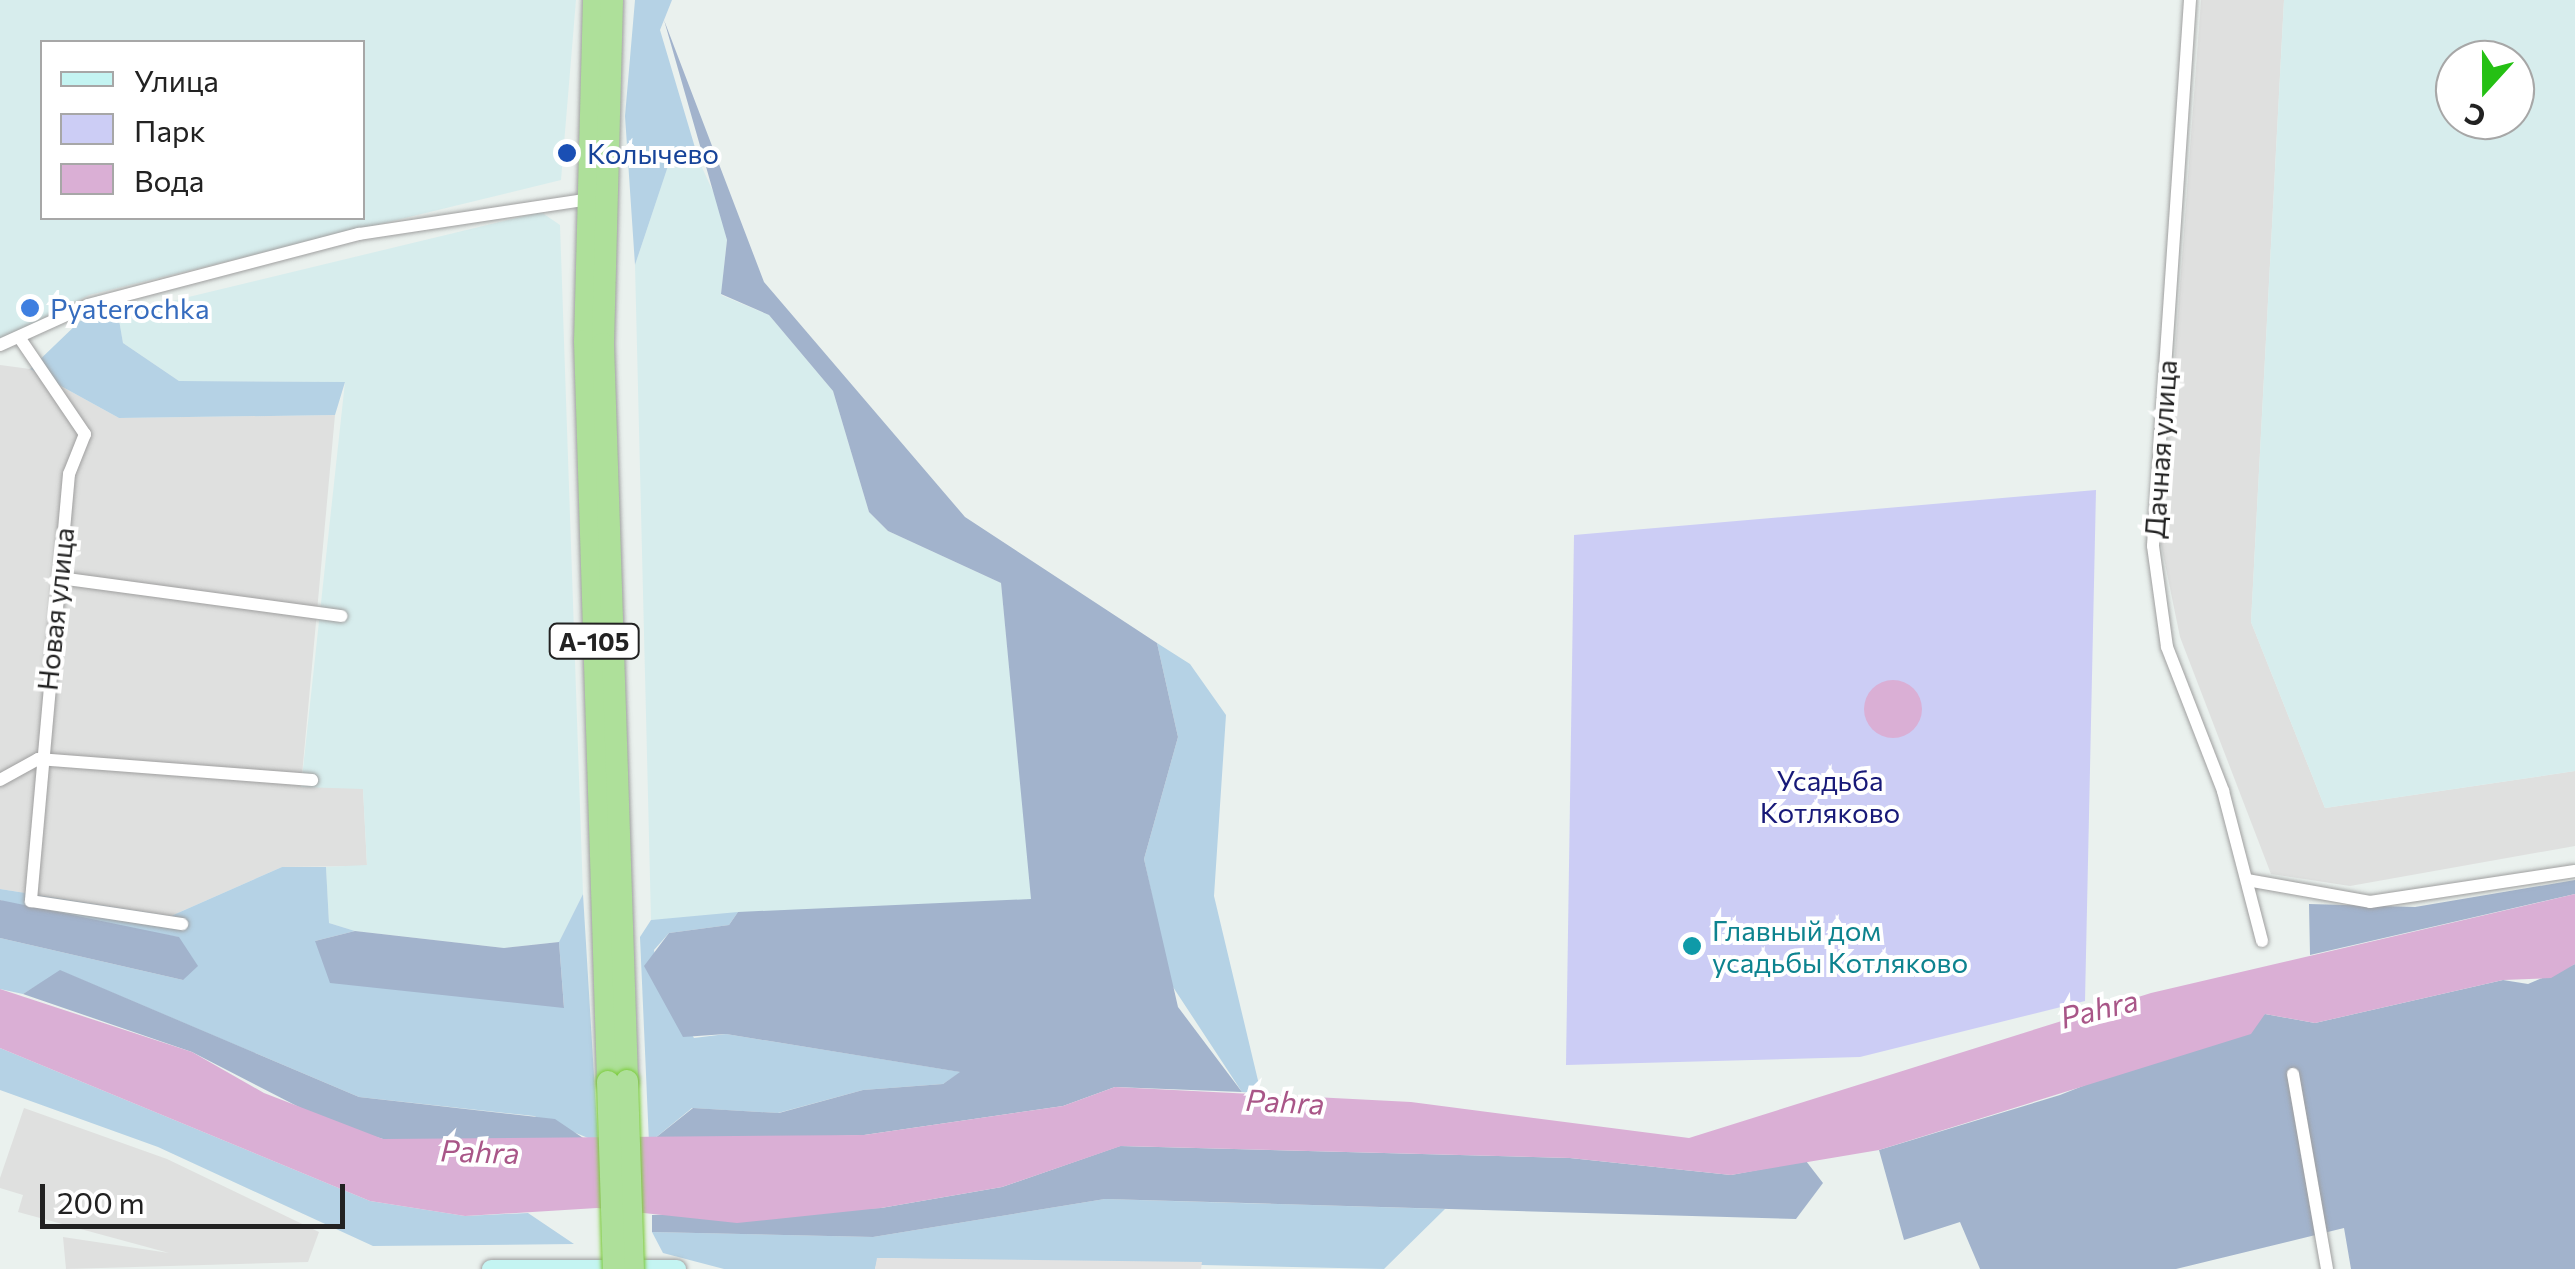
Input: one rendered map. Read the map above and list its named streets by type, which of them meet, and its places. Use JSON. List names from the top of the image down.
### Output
{
  "streets": {
    "highway": ["А-105"],
    "street": ["Дачная улица", "Новая улица"]
  },
  "water": ["Pahra"],
  "parks": ["Усадьба Котляково"],
  "places": ["Колычево", "Pyaterochka", "Главный дом усадьбы Котляково"],
  "legend": ["Улица", "Парк", "Вода"],
  "scale_bar": "200 m",
  "north": "bottom"
}
